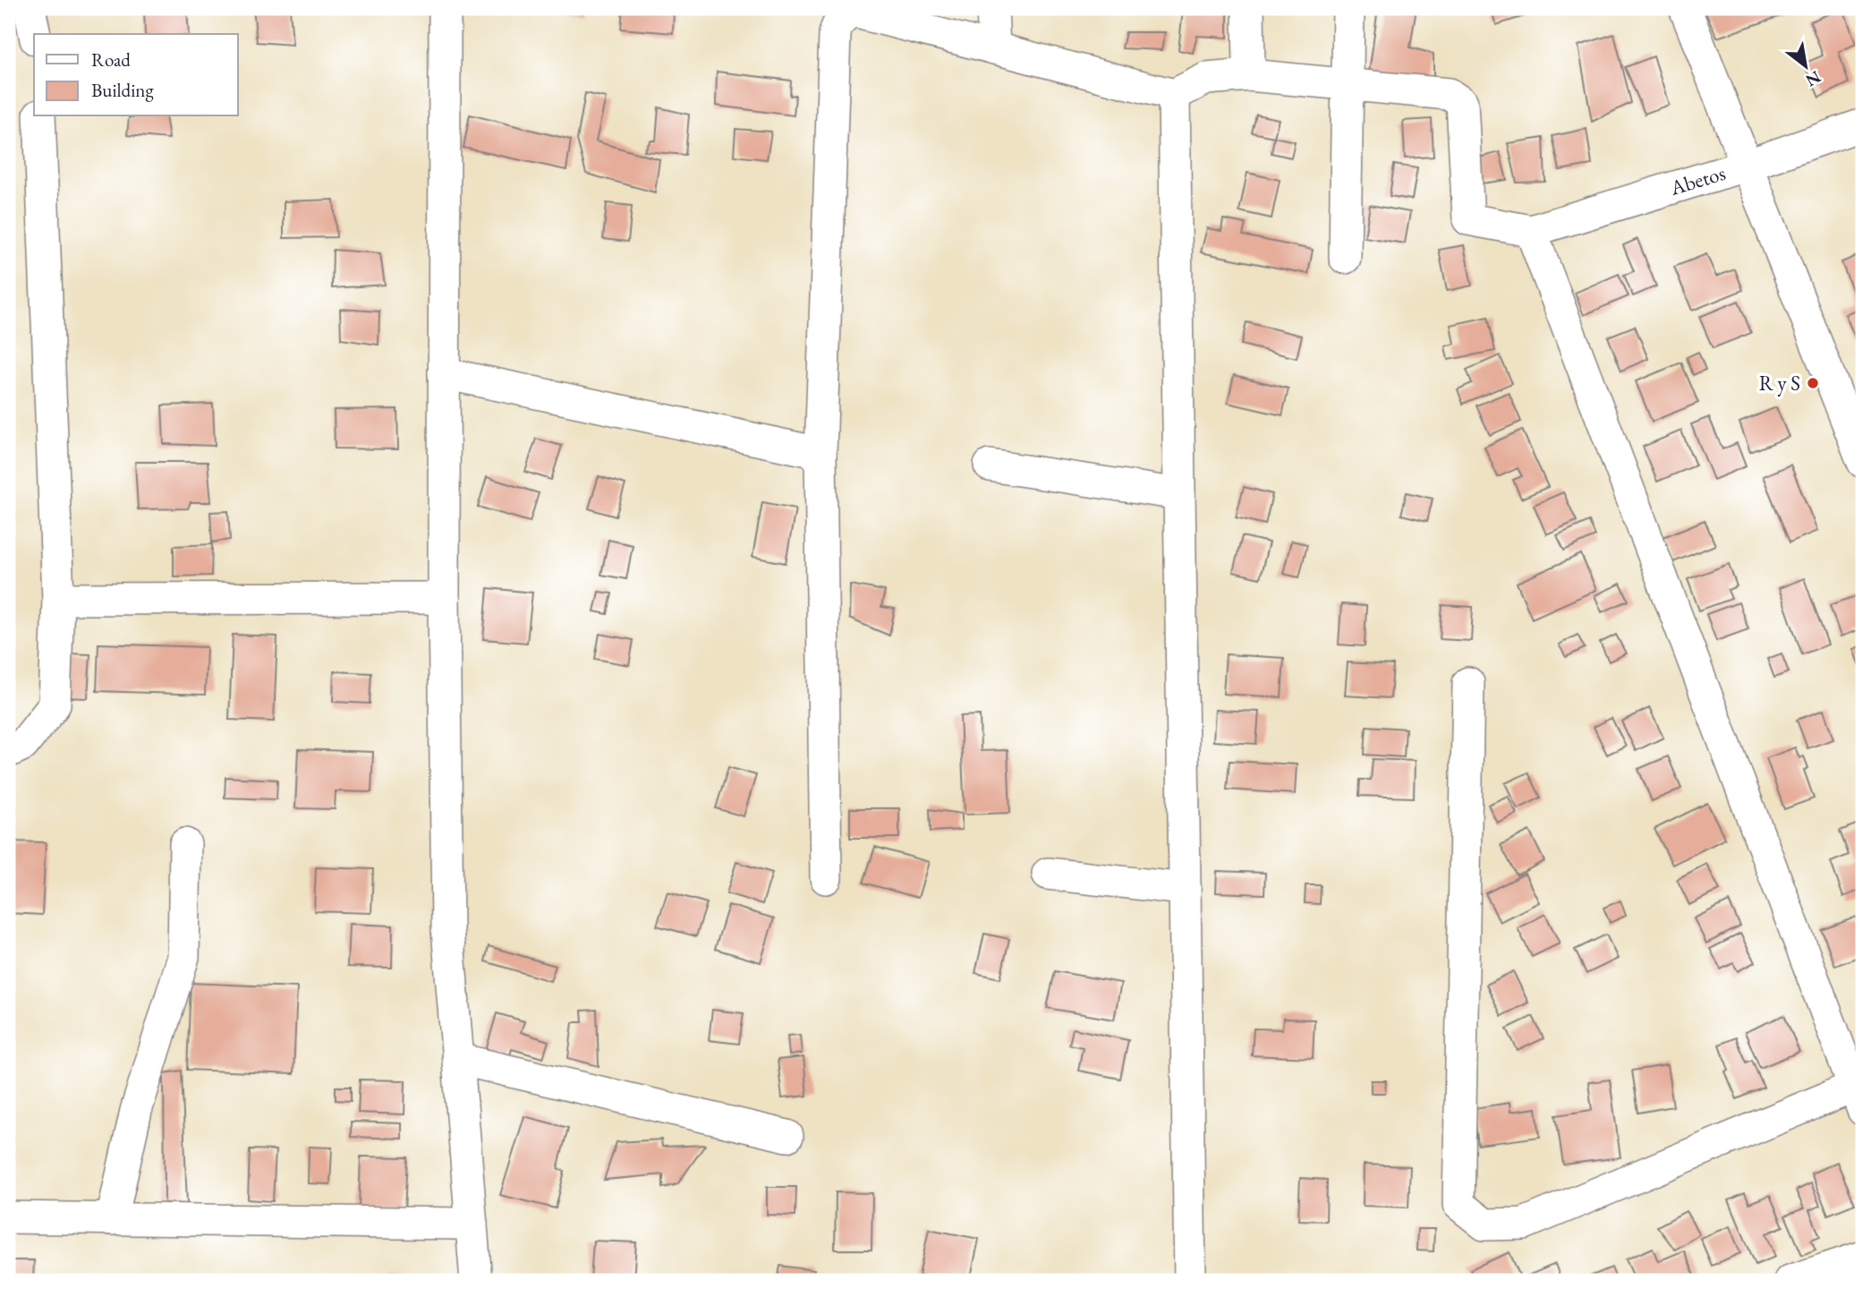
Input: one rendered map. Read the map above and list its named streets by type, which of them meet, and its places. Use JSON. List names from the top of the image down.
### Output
{
  "streets": {
    "street": ["Abetos"]
  },
  "places": ["R y S"],
  "legend": ["Road", "Building"],
  "north": "bottom right"
}
